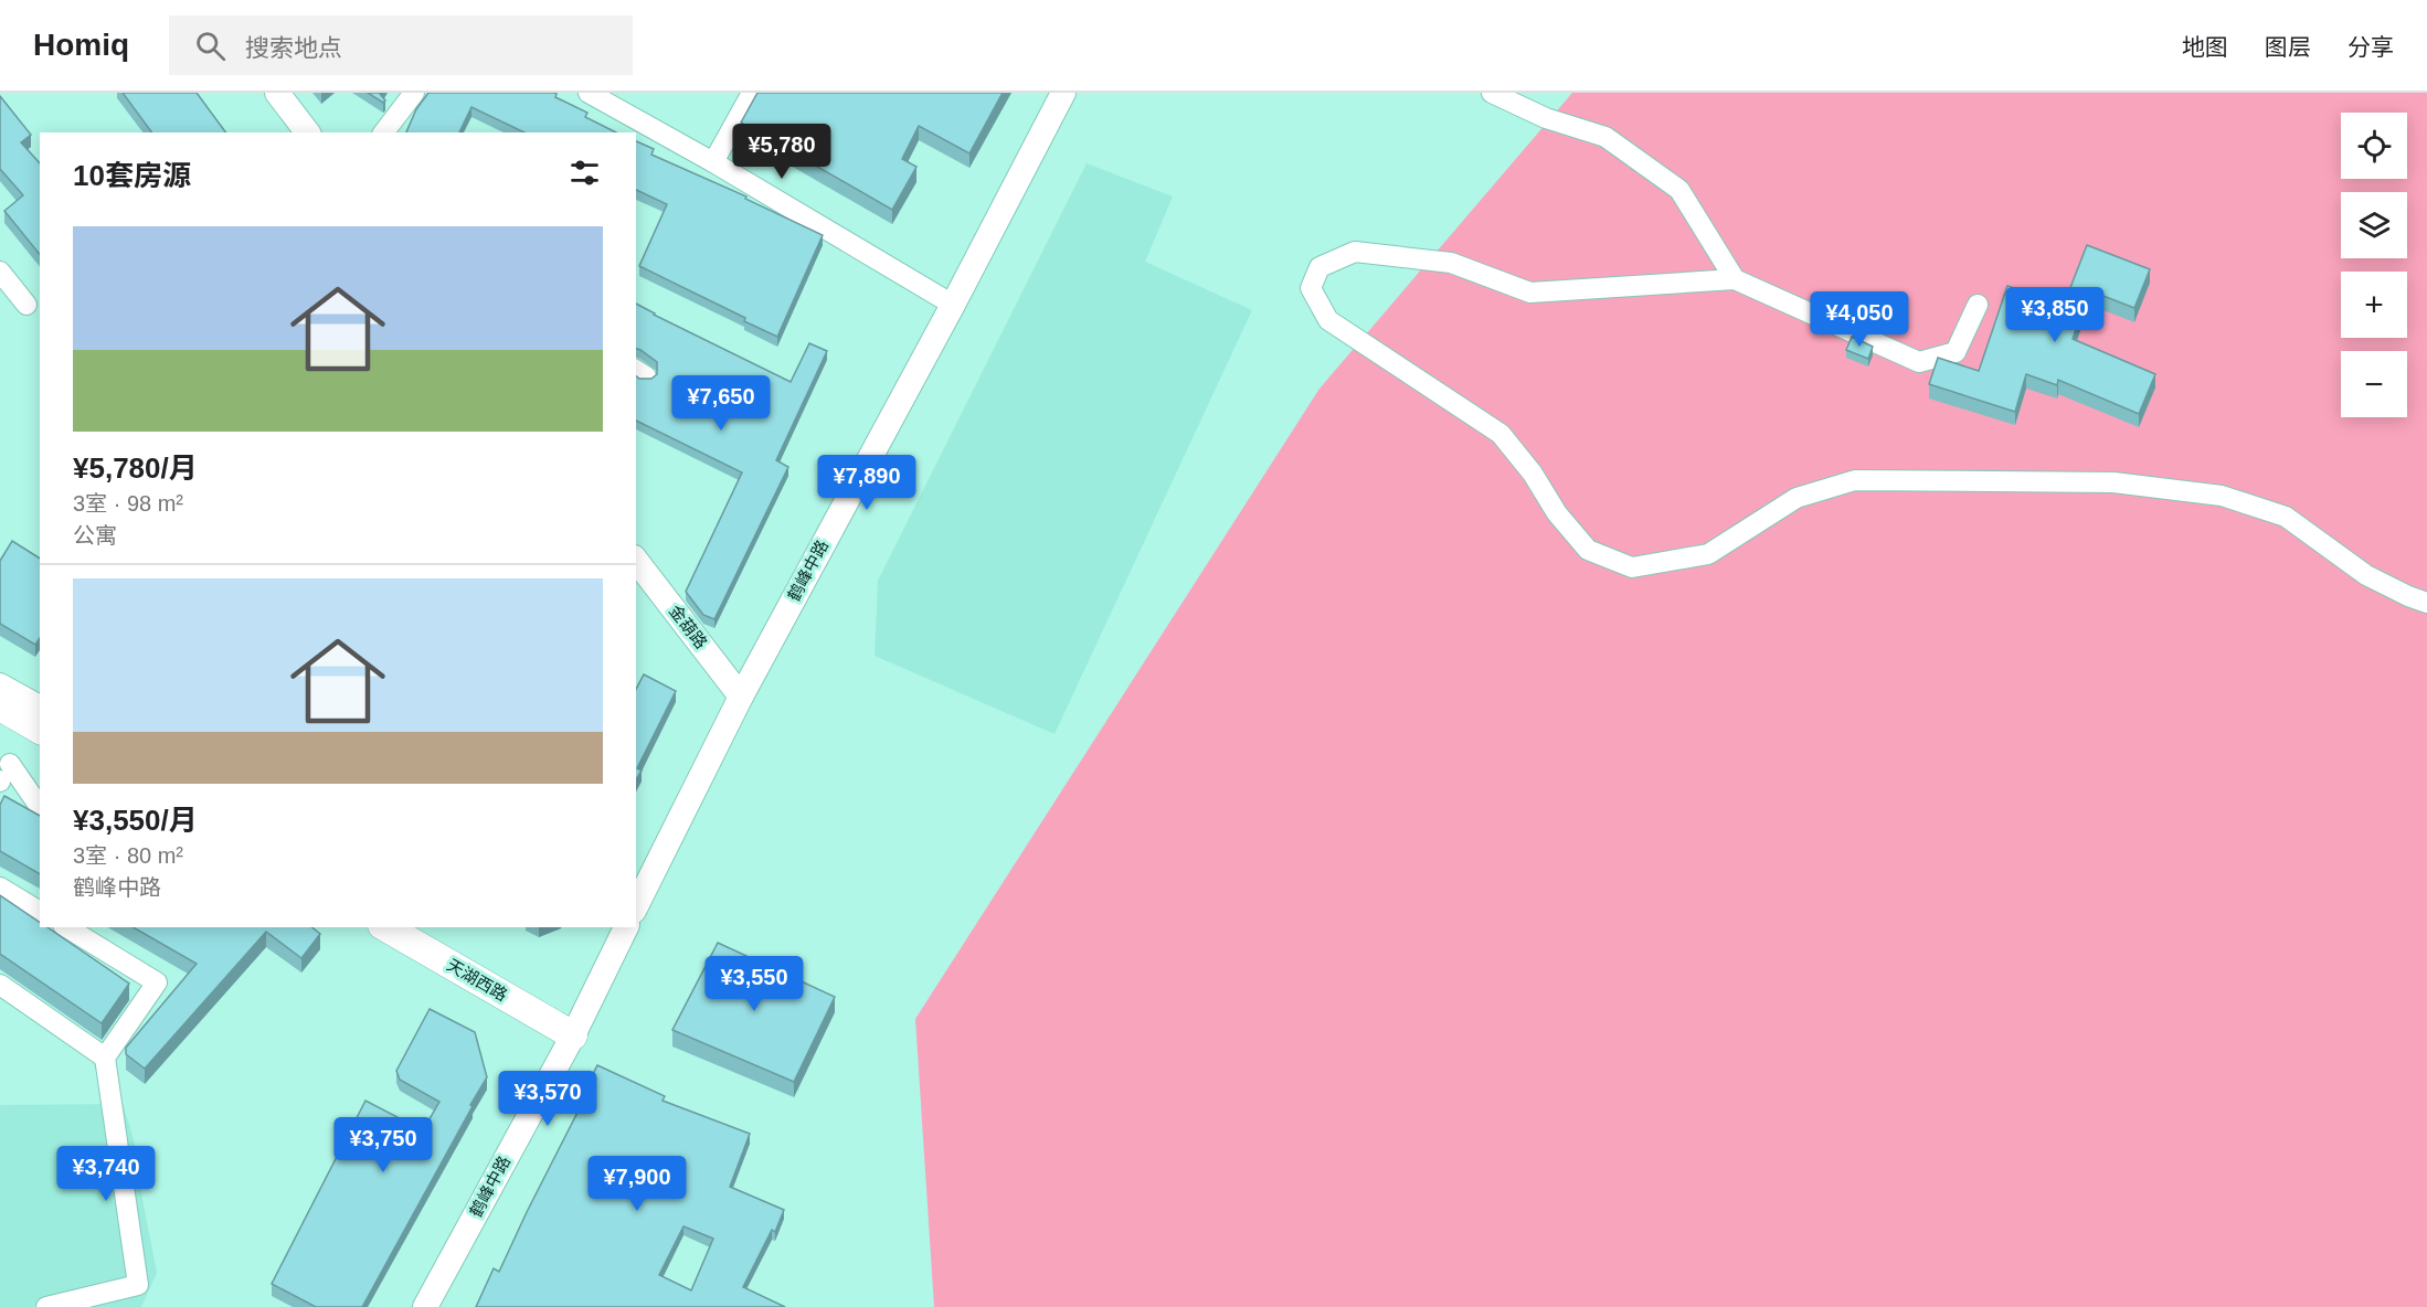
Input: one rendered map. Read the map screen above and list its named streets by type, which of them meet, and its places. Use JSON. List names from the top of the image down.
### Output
{
  "streets": {
    "main road": ["天湖西路"],
    "street": ["鹤峰中路", "金葫路"]
  },
  "crossings": [
    ["鹤峰中路", "金葫路"],
    ["鹤峰中路", "天湖西路"]
  ],
  "page": {
    "header": "Homiq",
    "search": "搜索地点",
    "nav": ["地图", "图层", "分享"],
    "map_buttons": ["+", "−"],
    "price": [
      "¥5,780",
      "¥3,850",
      "¥4,050",
      "¥7,650",
      "¥7,890",
      "¥3,550",
      "¥3,570",
      "¥3,750",
      "¥3,740",
      "¥7,900"
    ],
    "heading": "10套房源",
    "list": [
      {
        "name": "¥5,780/月",
        "note": "3室 · 98 m² · 公寓"
      },
      {
        "name": "¥3,550/月",
        "note": "3室 · 80 m² · 鹤峰中路"
      }
    ]
  }
}
